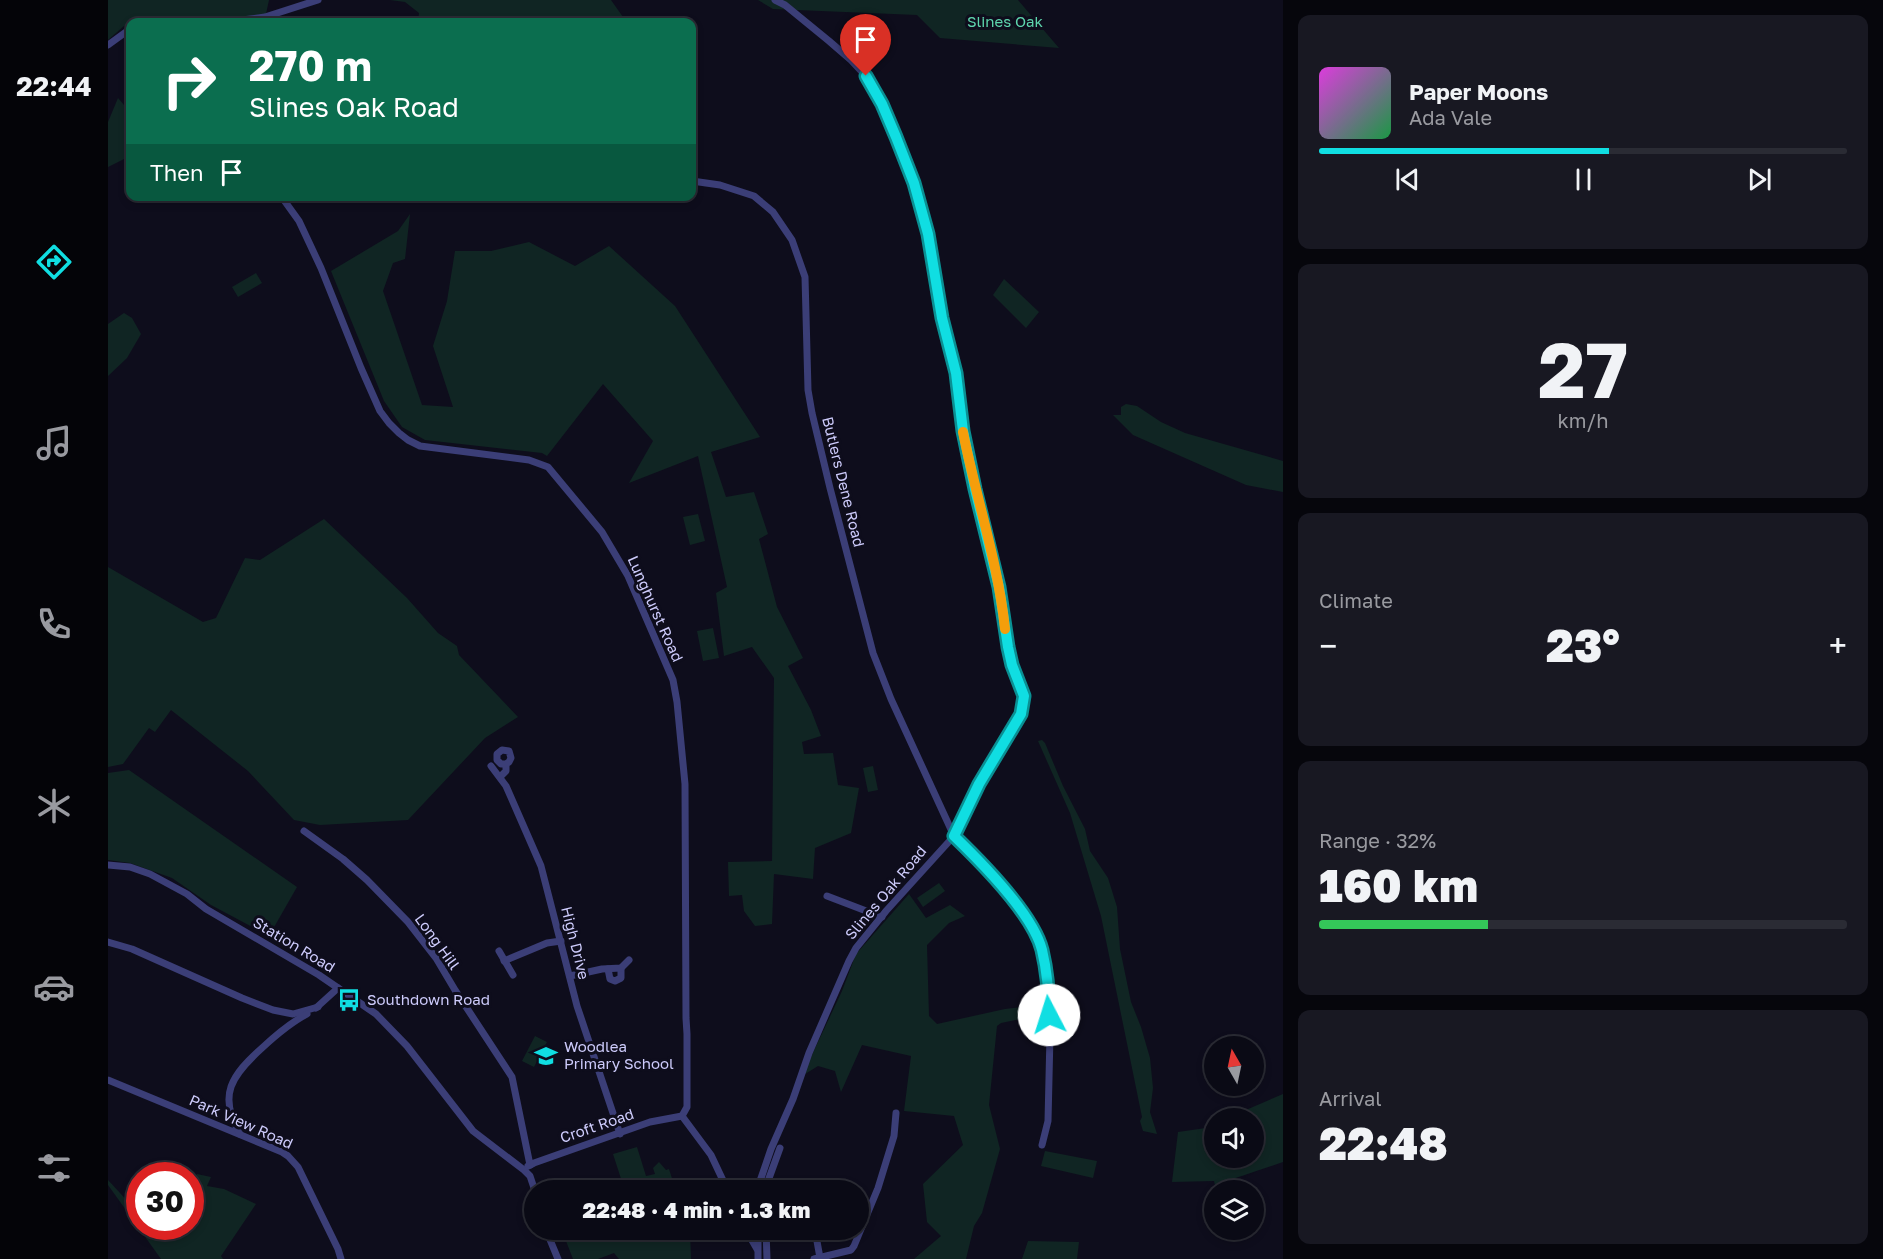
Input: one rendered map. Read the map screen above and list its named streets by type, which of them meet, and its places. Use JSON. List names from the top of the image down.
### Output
{
  "streets": {
    "street": [
      "Butlers Dene Road",
      "Lunghurst Road",
      "Slines Oak Road",
      "Long Hill",
      "High Drive",
      "Station Road",
      "Park View Road",
      "Croft Road"
    ]
  },
  "crossings": [
    ["Butlers Dene Road", "Slines Oak Road"],
    ["Lunghurst Road", "Croft Road"],
    ["Long Hill", "Station Road"],
    ["Long Hill", "Croft Road"],
    ["High Drive", "Croft Road"],
    ["Station Road", "Croft Road"]
  ],
  "parks": ["Slines Oak"],
  "places": {
    "bus stop": ["Southdown Road"],
    "school or university": ["Woodlea Primary School"]
  },
  "north": "top",
  "page": {
    "tabs": "22:44",
    "turn": ["270 m", "Slines Oak Road"],
    "song": ["Paper Moons", "Ada Vale"],
    "then": "Then",
    "tile": [
      ["27", "km/h"],
      "Climate",
      ["Range · 32%", "160 km"],
      ["Arrival", "22:48"]
    ],
    "heat": ["−", "23°", "+"],
    "limit": "30",
    "trip": "22:48 · 4 min · 1.3 km"
  }
}
